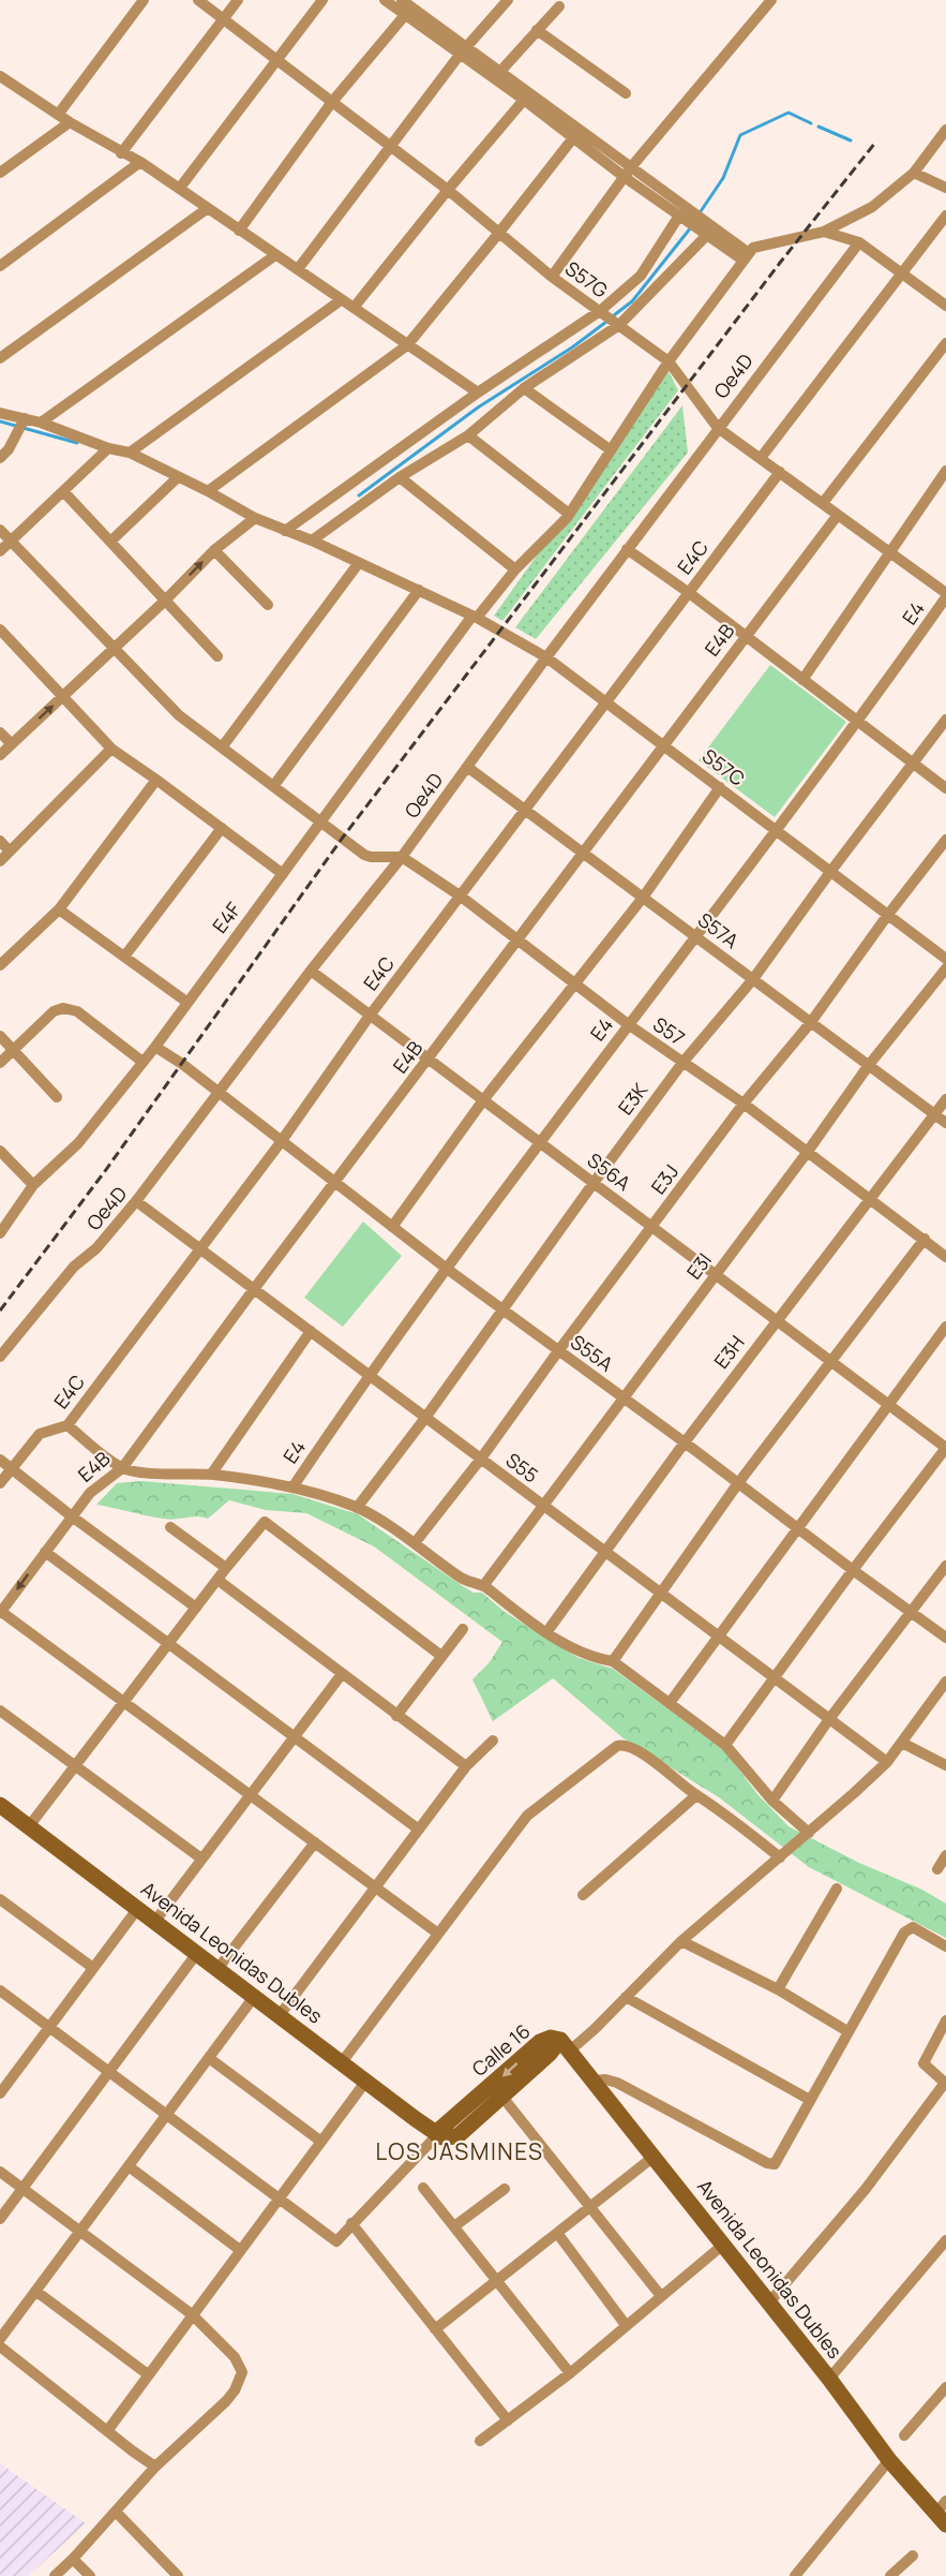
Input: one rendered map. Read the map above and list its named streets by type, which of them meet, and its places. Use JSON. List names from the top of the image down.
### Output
{
  "streets": {
    "main road": ["Avenida Leonidas Dubles", "Calle 16"],
    "street": [
      "S57G",
      "Oe4D",
      "E4C",
      "E4",
      "E4B",
      "S57C",
      "E4F",
      "S57A",
      "S57",
      "E3K",
      "S56A",
      "E3J",
      "E3I",
      "E3H",
      "S55A",
      "S55"
    ]
  },
  "crossings": [
    ["S57G", "Oe4D"],
    ["S57G", "E4C"],
    ["S57G", "E4"],
    ["S57G", "E4B"],
    ["S57G", "E4F"],
    ["Oe4D", "S57C"],
    ["Oe4D", "S57A"],
    ["Oe4D", "S57"],
    ["Oe4D", "S56A"],
    ["Oe4D", "S55A"],
    ["Oe4D", "S55"],
    ["E4C", "S57C"],
    ["E4C", "S57A"],
    ["E4C", "S57"],
    ["E4C", "S56A"],
    ["E4C", "S55A"],
    ["E4C", "S55"],
    ["E4", "S57C"],
    ["E4", "S57A"],
    ["E4", "S57"],
    ["E4", "S56A"],
    ["E4", "S55A"],
    ["E4", "S55"],
    ["E4B", "S57C"],
    ["E4B", "S57A"],
    ["E4B", "S57"],
    ["E4B", "S56A"],
    ["E4B", "S55A"],
    ["E4B", "S55"],
    ["S57C", "E4F"],
    ["S57C", "E3K"],
    ["S57C", "E3J"],
    ["E4F", "S55A"],
    ["S57A", "E3K"],
    ["S57A", "E3J"],
    ["S57A", "E3I"],
    ["S57A", "E3H"],
    ["S57", "E3K"],
    ["S57", "E3J"],
    ["S57", "E3I"],
    ["S57", "E3H"],
    ["E3K", "S56A"],
    ["E3K", "S55A"],
    ["E3K", "S55"],
    ["S56A", "E3J"],
    ["S56A", "E3I"],
    ["S56A", "E3H"],
    ["E3J", "S55A"],
    ["E3J", "S55"],
    ["E3I", "S55A"],
    ["E3I", "S55"],
    ["E3H", "S55A"],
    ["E3H", "S55"],
    ["Avenida Leonidas Dubles", "Calle 16"]
  ],
  "districts": ["LOS JASMINES"]
}
